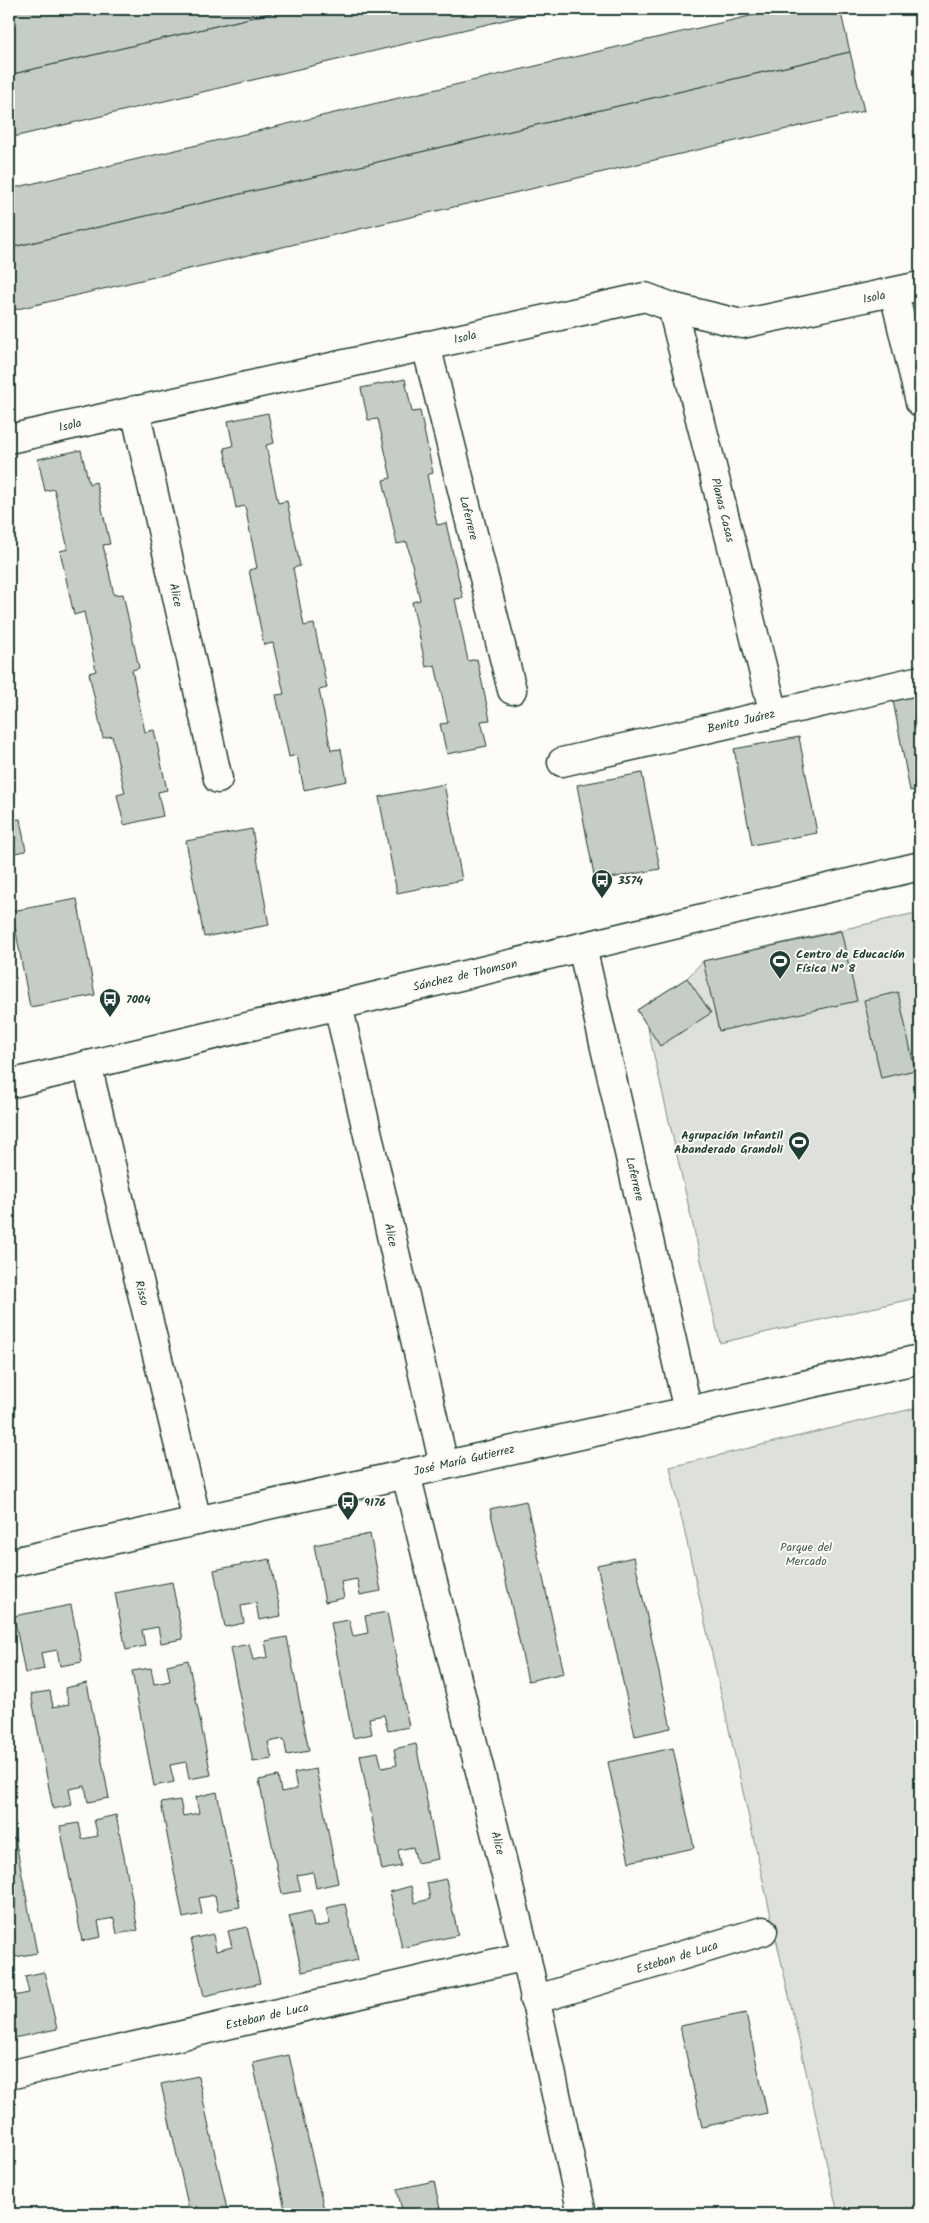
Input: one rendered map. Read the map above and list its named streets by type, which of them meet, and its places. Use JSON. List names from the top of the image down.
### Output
{
  "streets": {
    "street": [
      "Isola",
      "Planas Casas",
      "Laferrere",
      "Alice",
      "Benito Juárez",
      "Sánchez de Thomson",
      "Risso",
      "José María Gutierrez",
      "Esteban de Luca"
    ]
  },
  "crossings": [
    ["Isola", "Planas Casas"],
    ["Isola", "Laferrere"],
    ["Isola", "Alice"],
    ["Planas Casas", "Benito Juárez"],
    ["Laferrere", "Sánchez de Thomson"],
    ["Laferrere", "José María Gutierrez"],
    ["Alice", "Sánchez de Thomson"],
    ["Alice", "José María Gutierrez"],
    ["Alice", "Esteban de Luca"],
    ["Sánchez de Thomson", "Risso"],
    ["Risso", "José María Gutierrez"]
  ],
  "parks": ["Parque del Mercado"],
  "places": {
    "bus stop": ["3574", "7004", "9176"],
    "sports": ["Centro de Educación Física N° 8", "Agrupación Infantil Abanderado Grandoli"]
  }
}
